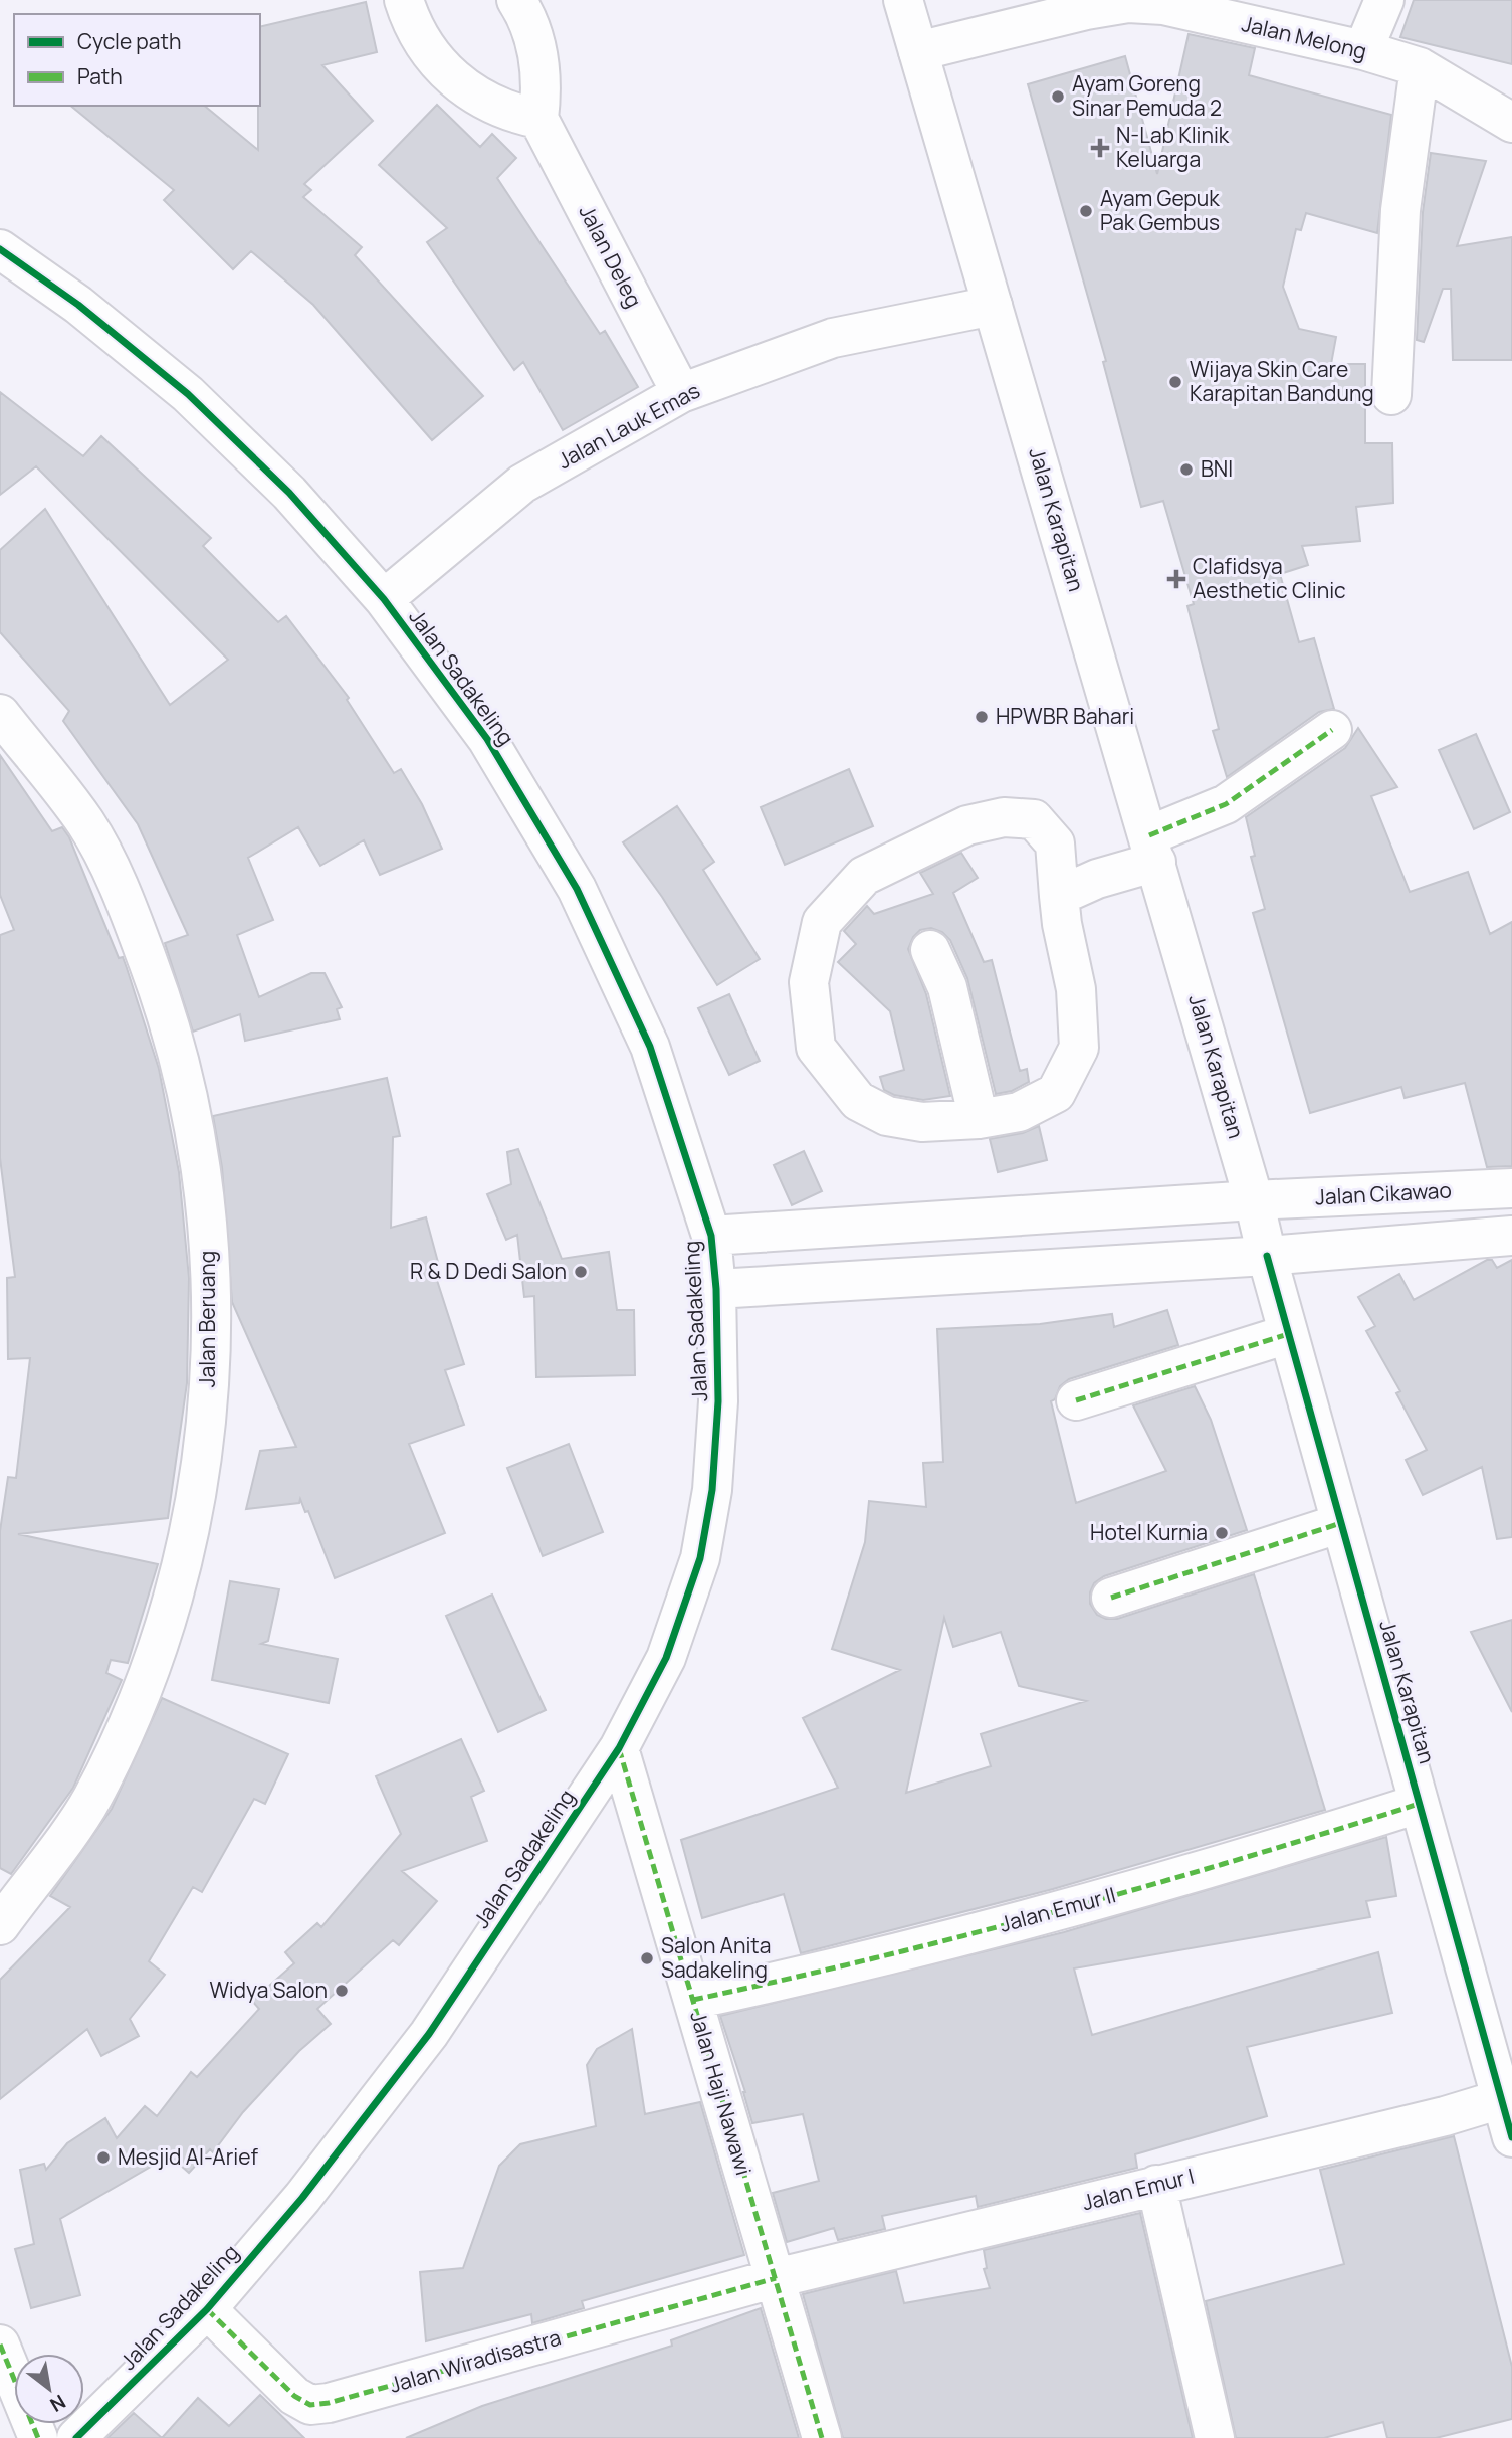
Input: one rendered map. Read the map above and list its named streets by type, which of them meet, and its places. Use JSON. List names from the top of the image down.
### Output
{
  "streets": {
    "street": [
      "Jalan Melong",
      "Jalan Deleg",
      "Jalan Lauk Emas",
      "Jalan Karapitan",
      "Jalan Sadakeling",
      "Jalan Cikawao",
      "Jalan Beruang",
      "Jalan Emur II",
      "Jalan Haji Nawawi",
      "Jalan Emur I",
      "Jalan Wiradisastra"
    ]
  },
  "crossings": [
    ["Jalan Melong", "Jalan Karapitan"],
    ["Jalan Deleg", "Jalan Lauk Emas"],
    ["Jalan Lauk Emas", "Jalan Karapitan"],
    ["Jalan Lauk Emas", "Jalan Sadakeling"],
    ["Jalan Karapitan", "Jalan Sadakeling"],
    ["Jalan Karapitan", "Jalan Cikawao"],
    ["Jalan Karapitan", "Jalan Emur II"],
    ["Jalan Karapitan", "Jalan Emur I"],
    ["Jalan Sadakeling", "Jalan Cikawao"],
    ["Jalan Sadakeling", "Jalan Haji Nawawi"],
    ["Jalan Sadakeling", "Jalan Wiradisastra"],
    ["Jalan Emur II", "Jalan Haji Nawawi"],
    ["Jalan Haji Nawawi", "Jalan Emur I"],
    ["Jalan Haji Nawawi", "Jalan Wiradisastra"],
    ["Jalan Emur I", "Jalan Wiradisastra"]
  ],
  "places": {
    "other": [
      "Ayam Goreng Sinar Pemuda 2",
      "Ayam Gepuk Pak Gembus",
      "Wijaya Skin Care Karapitan Bandung",
      "BNI",
      "HPWBR Bahari",
      "R & D Dedi Salon",
      "Hotel Kurnia",
      "Salon Anita Sadakeling",
      "Widya Salon",
      "Mesjid Al-Arief"
    ],
    "health": ["N-Lab Klinik Keluarga", "Clafidsya Aesthetic Clinic"]
  },
  "legend": ["Cycle path", "Path"],
  "north": "bottom right"
}
